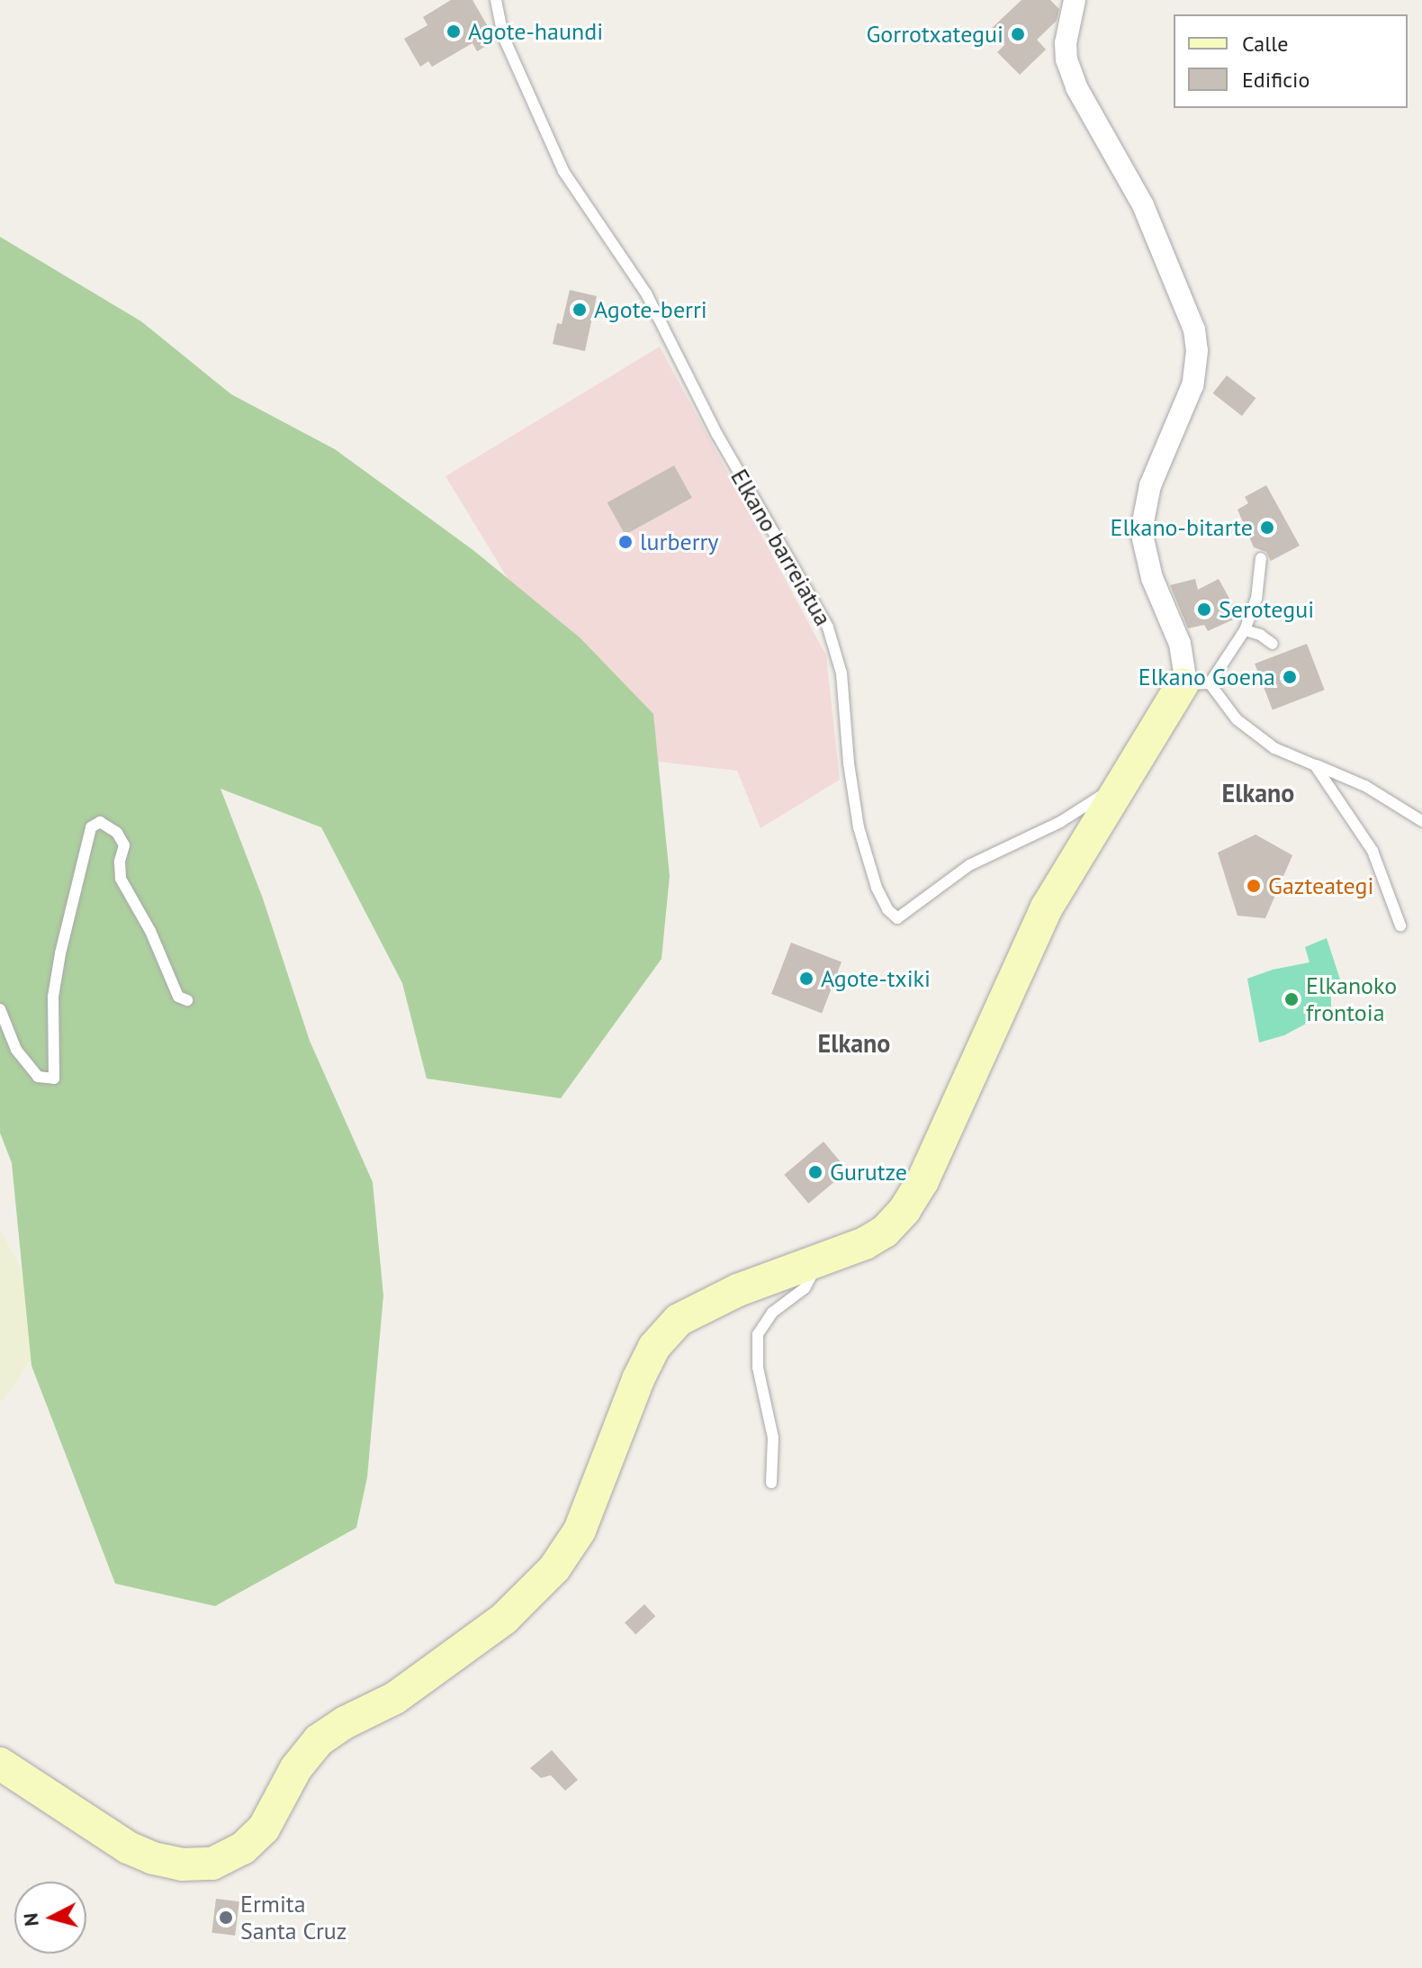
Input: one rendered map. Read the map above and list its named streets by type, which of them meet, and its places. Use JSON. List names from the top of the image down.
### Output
{
  "streets": {
    "lane": ["Elkano barreiatua"]
  },
  "districts": ["Elkano", "Elkano"],
  "places": [
    "Agote-haundi",
    "Gorrotxategui",
    "Agote-berri",
    "Elkano-bitarte",
    "lurberry",
    "Serotegui",
    "Elkano Goena",
    "Gazteategi",
    "Agote-txiki",
    "Elkanoko frontoia",
    "Gurutze",
    "Ermita Santa Cruz"
  ],
  "legend": ["Calle", "Edificio"],
  "north": "left"
}
